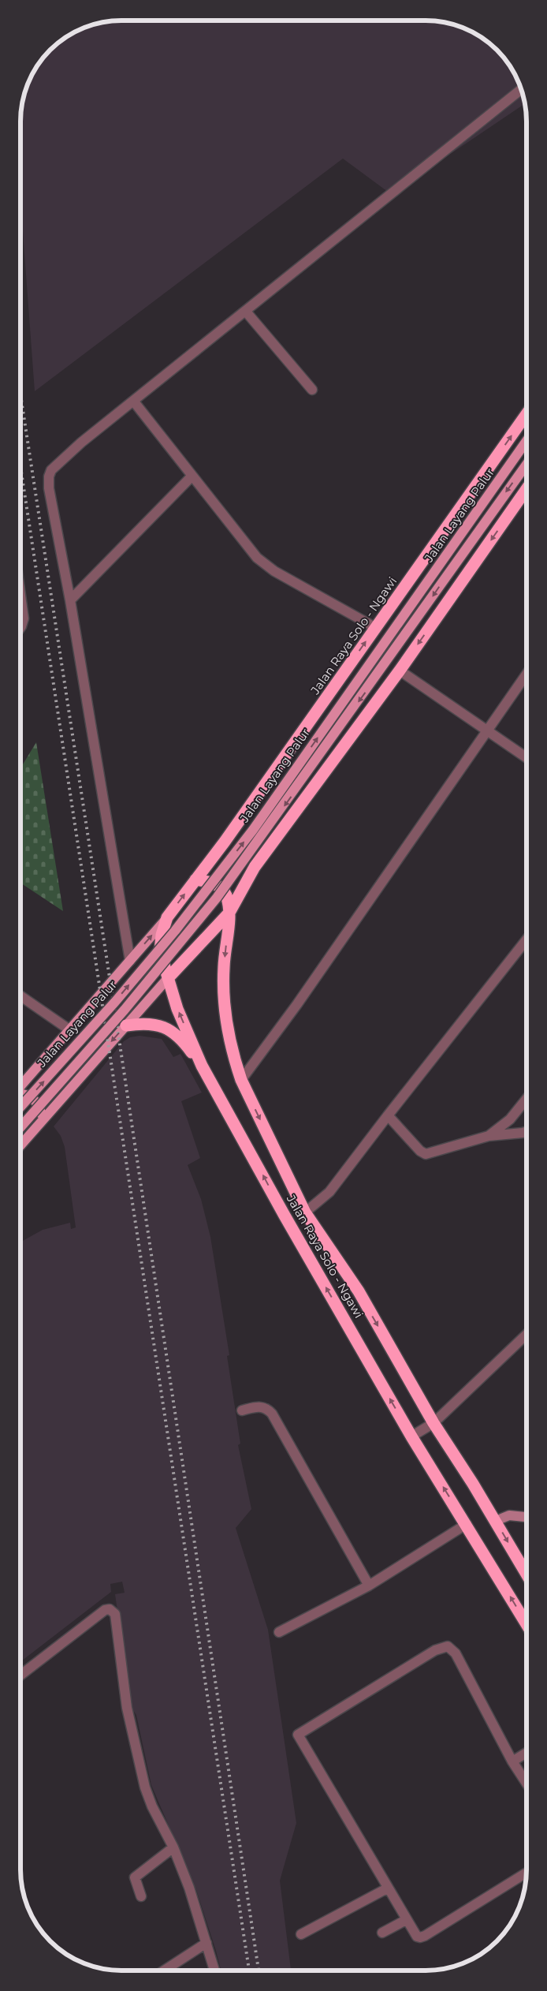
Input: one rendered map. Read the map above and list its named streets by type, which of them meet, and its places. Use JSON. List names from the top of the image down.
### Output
{
  "streets": {
    "highway": ["Jalan Raya Solo - Ngawi"],
    "main road": ["Jalan Layang Palur"]
  }
}
